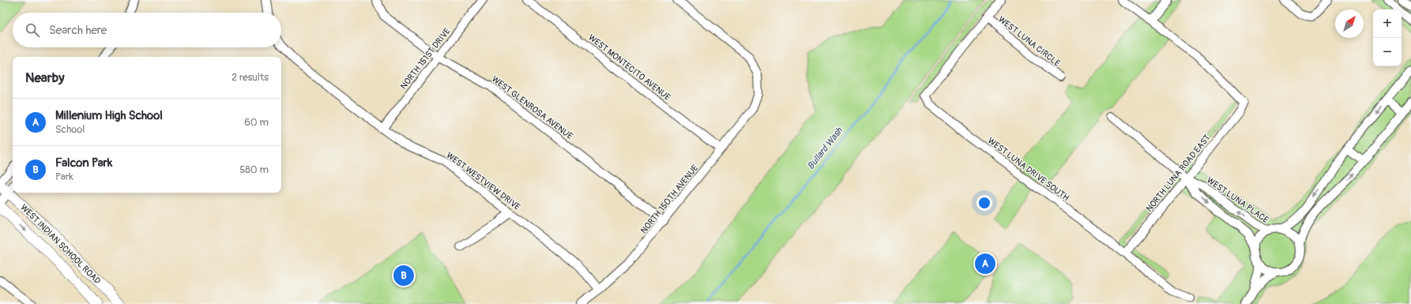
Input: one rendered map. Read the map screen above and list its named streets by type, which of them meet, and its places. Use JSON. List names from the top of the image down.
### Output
{
  "streets": {
    "main road": ["WEST INDIAN SCHOOL ROAD"],
    "street": [
      "WEST LUNA CIRCLE",
      "NORTH 151ST DRIVE",
      "WEST MONTECITO AVENUE",
      "WEST GLENROSA AVENUE",
      "WEST LUNA DRIVE SOUTH",
      "NORTH LUNA ROAD EAST",
      "WEST WESTVIEW DRIVE",
      "NORTH 150TH AVENUE",
      "WEST LUNA PLACE"
    ]
  },
  "crossings": [
    ["WEST LUNA CIRCLE", "WEST LUNA DRIVE SOUTH"],
    ["NORTH 151ST DRIVE", "WEST GLENROSA AVENUE"],
    ["NORTH 151ST DRIVE", "WEST WESTVIEW DRIVE"],
    ["WEST MONTECITO AVENUE", "NORTH 150TH AVENUE"],
    ["WEST GLENROSA AVENUE", "NORTH 150TH AVENUE"],
    ["WEST LUNA DRIVE SOUTH", "NORTH LUNA ROAD EAST"],
    ["NORTH LUNA ROAD EAST", "WEST LUNA PLACE"],
    ["WEST WESTVIEW DRIVE", "NORTH 150TH AVENUE"]
  ],
  "water": ["Bullard Wash"],
  "north": "top right",
  "page": {
    "map_buttons": ["+", "−"],
    "search": "Search here",
    "heading": ["Nearby", "2 results"],
    "list": [
      {
        "mark": "A",
        "name": "Millenium High School",
        "note": "School",
        "value": "60 m"
      },
      {
        "mark": "B",
        "name": "Falcon Park",
        "note": "Park",
        "value": "580 m"
      }
    ],
    "pins": ["A", "B"]
  }
}
